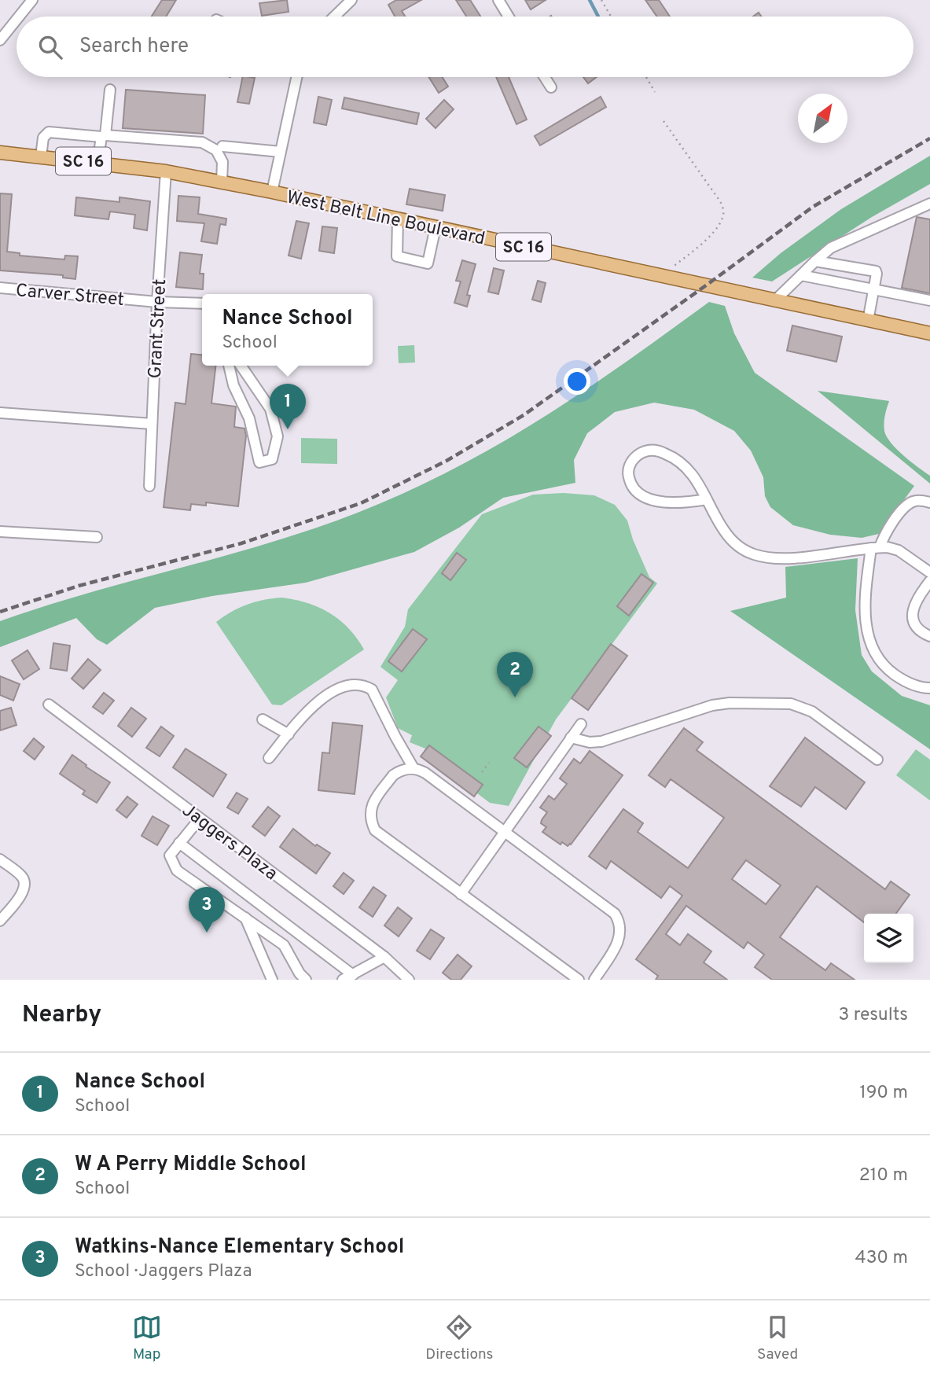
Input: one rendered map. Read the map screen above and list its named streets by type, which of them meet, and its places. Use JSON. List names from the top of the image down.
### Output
{
  "streets": {
    "main road": ["SC 16", "West Belt Line Boulevard"],
    "street": ["Carver Street", "Grant Street", "Jaggers Plaza"]
  },
  "crossings": [
    ["West Belt Line Boulevard", "Grant Street"],
    ["Carver Street", "Grant Street"]
  ],
  "north": "top right",
  "page": {
    "search": "Search here",
    "popup": ["Nance School", "School"],
    "pins": ["1", "2", "3"],
    "heading": ["Nearby", "3 results"],
    "list": [
      {
        "mark": "1",
        "name": "Nance School",
        "note": "School",
        "value": "190 m"
      },
      {
        "mark": "2",
        "name": "W A Perry Middle School",
        "note": "School",
        "value": "210 m"
      },
      {
        "mark": "3",
        "name": "Watkins-Nance Elementary School",
        "note": "School · Jaggers Plaza",
        "value": "430 m"
      }
    ],
    "nav": ["Map", "Directions", "Saved"]
  }
}
